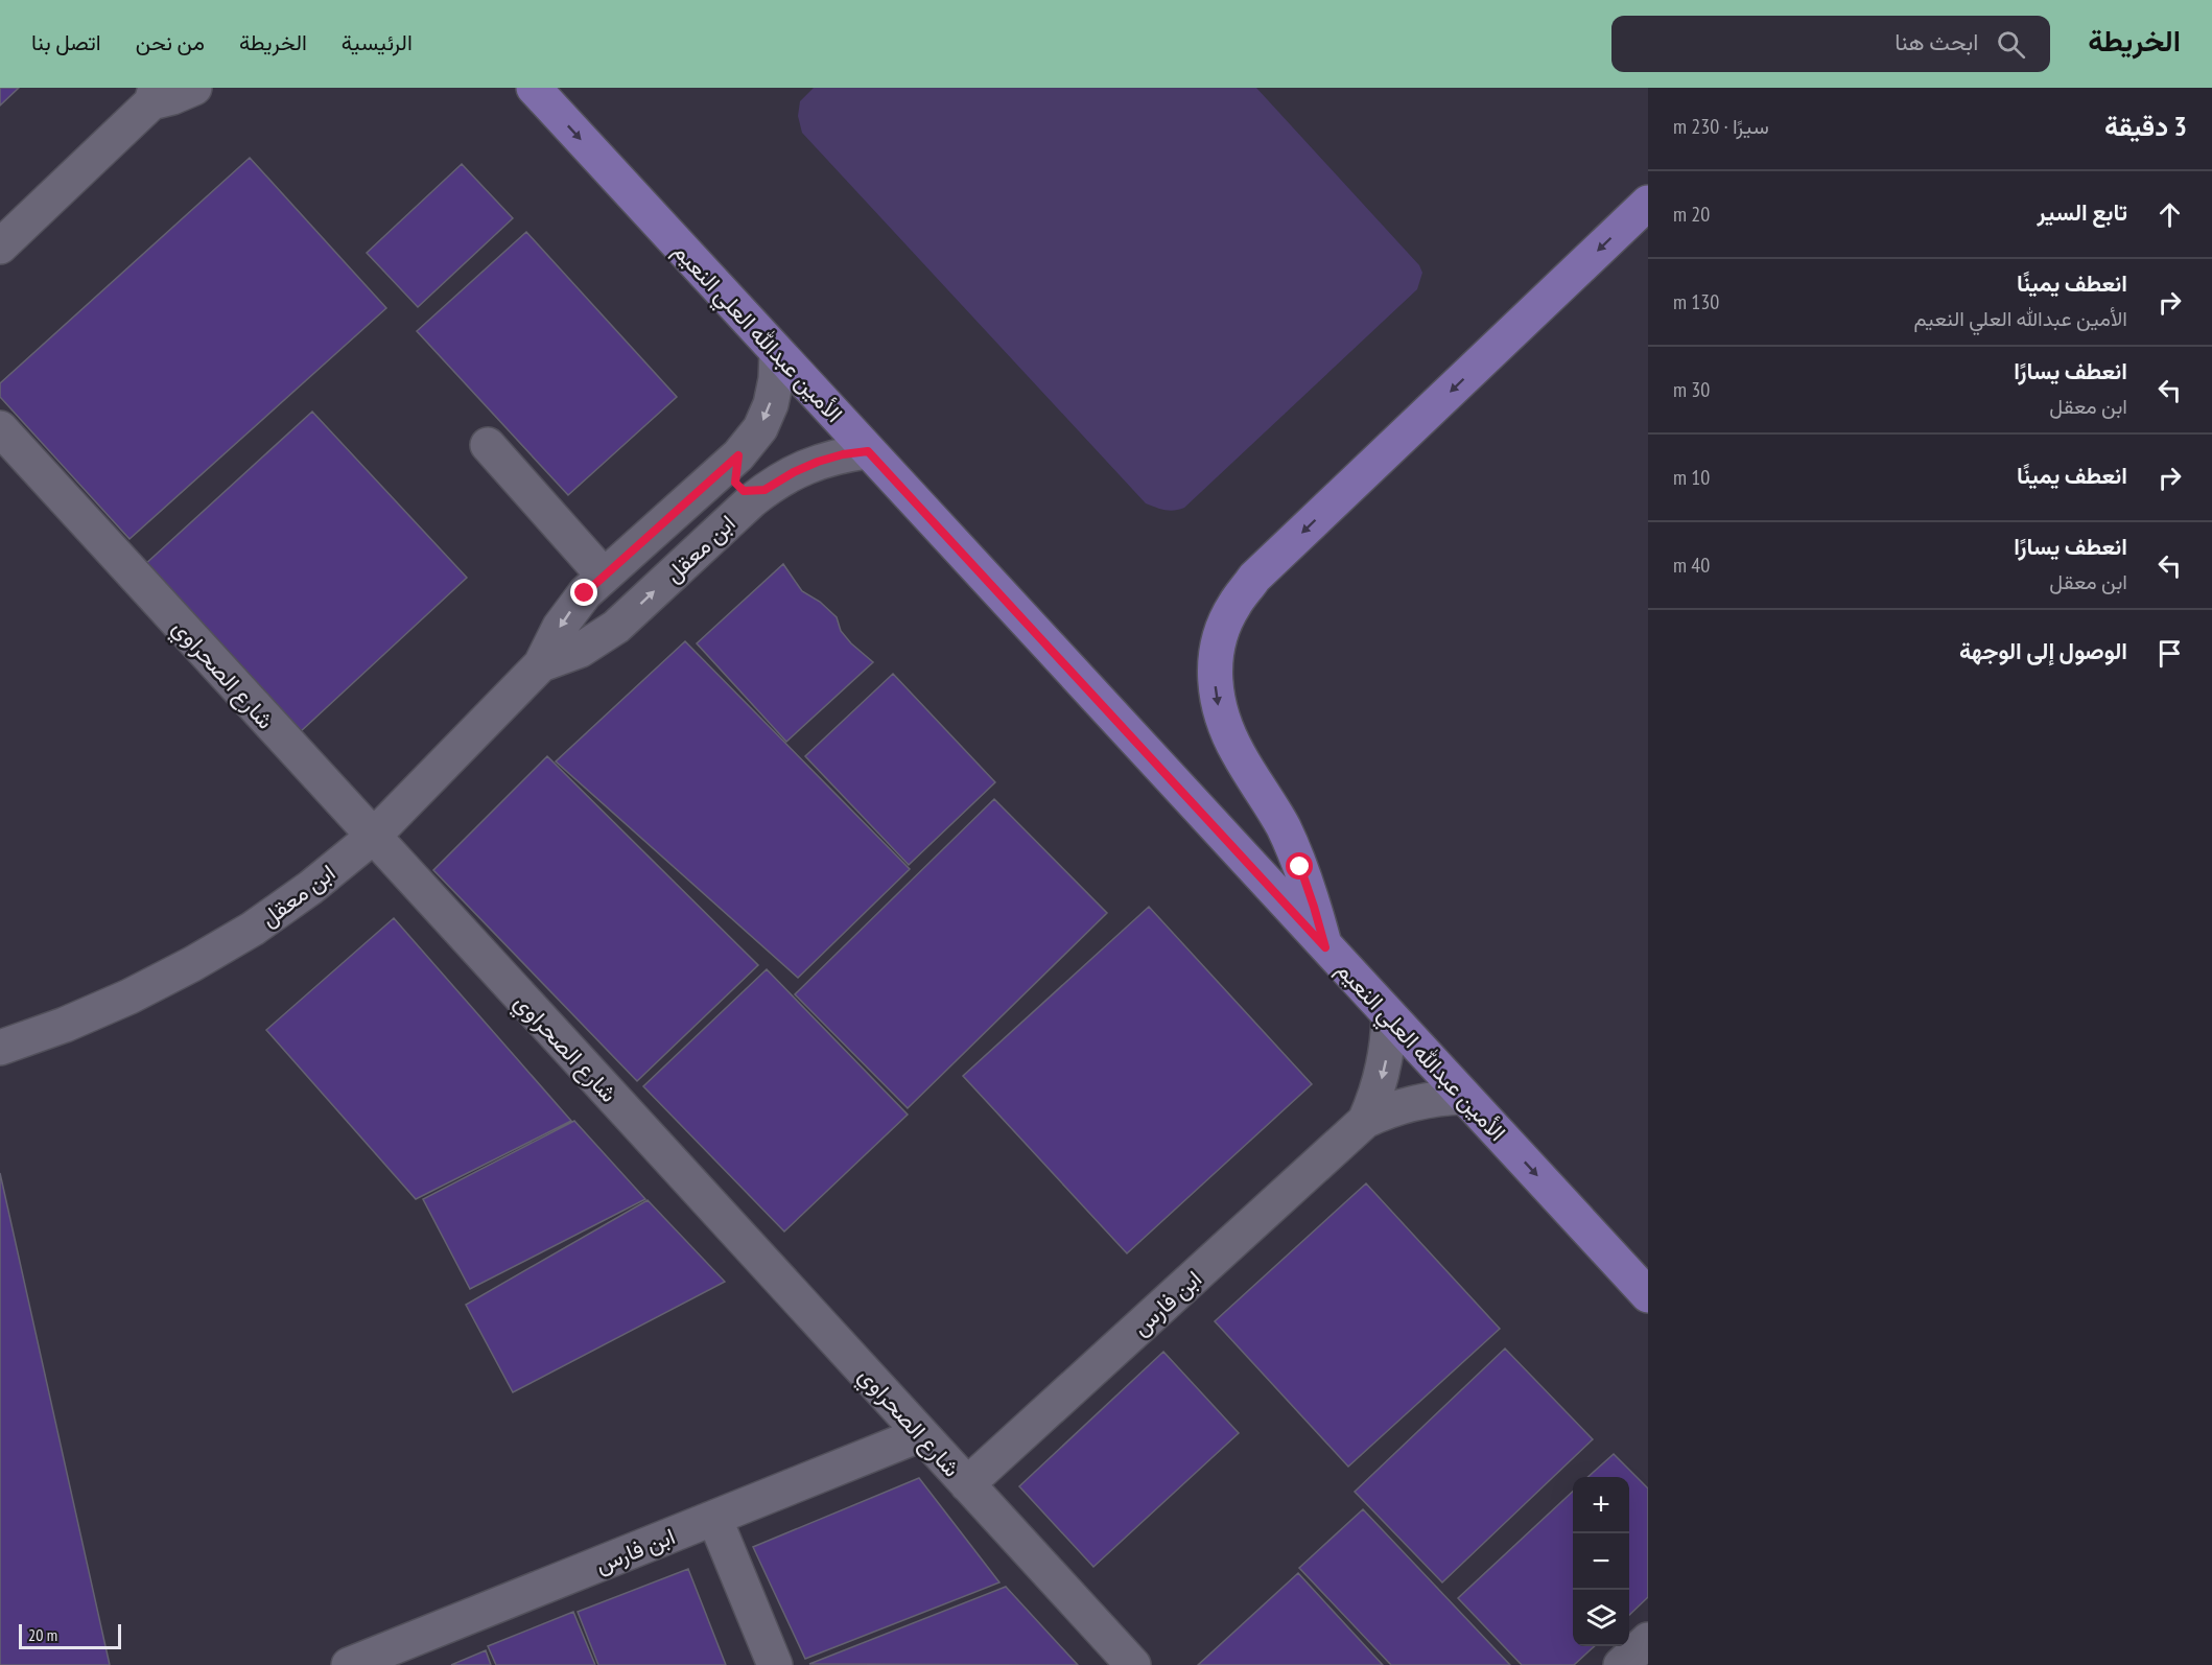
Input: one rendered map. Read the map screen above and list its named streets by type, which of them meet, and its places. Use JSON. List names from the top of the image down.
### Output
{
  "streets": {
    "main road": ["الأمين عبدالله العلي النعيم"],
    "street": ["ابن معقل", "شارع الصحراوي", "ابن فارس"]
  },
  "crossings": [
    ["الأمين عبدالله العلي النعيم", "ابن معقل"],
    ["ابن معقل", "شارع الصحراوي"],
    ["شارع الصحراوي", "ابن فارس"]
  ],
  "one_way": ["الأمين عبدالله العلي النعيم"],
  "scale_bar": "20 m",
  "page": {
    "header": "الخريطة",
    "search": "ابحث هنا",
    "nav": [
      "الرئيسية",
      "الخريطة",
      "من نحن",
      "اتصل بنا"
    ],
    "heading": ["3 دقيقة", "سيرًا · 230 m"],
    "list": [
      ["تابع السير", "20 m"],
      ["انعطف يمينًا", "الأمين عبدالله العلي النعيم", "130 m"],
      ["انعطف يسارًا", "ابن معقل", "30 m"],
      ["انعطف يمينًا", "10 m"],
      ["انعطف يسارًا", "ابن معقل", "40 m"],
      "الوصول إلى الوجهة"
    ],
    "map_buttons": ["+", "−"],
    "scale": "20 m"
  }
}
